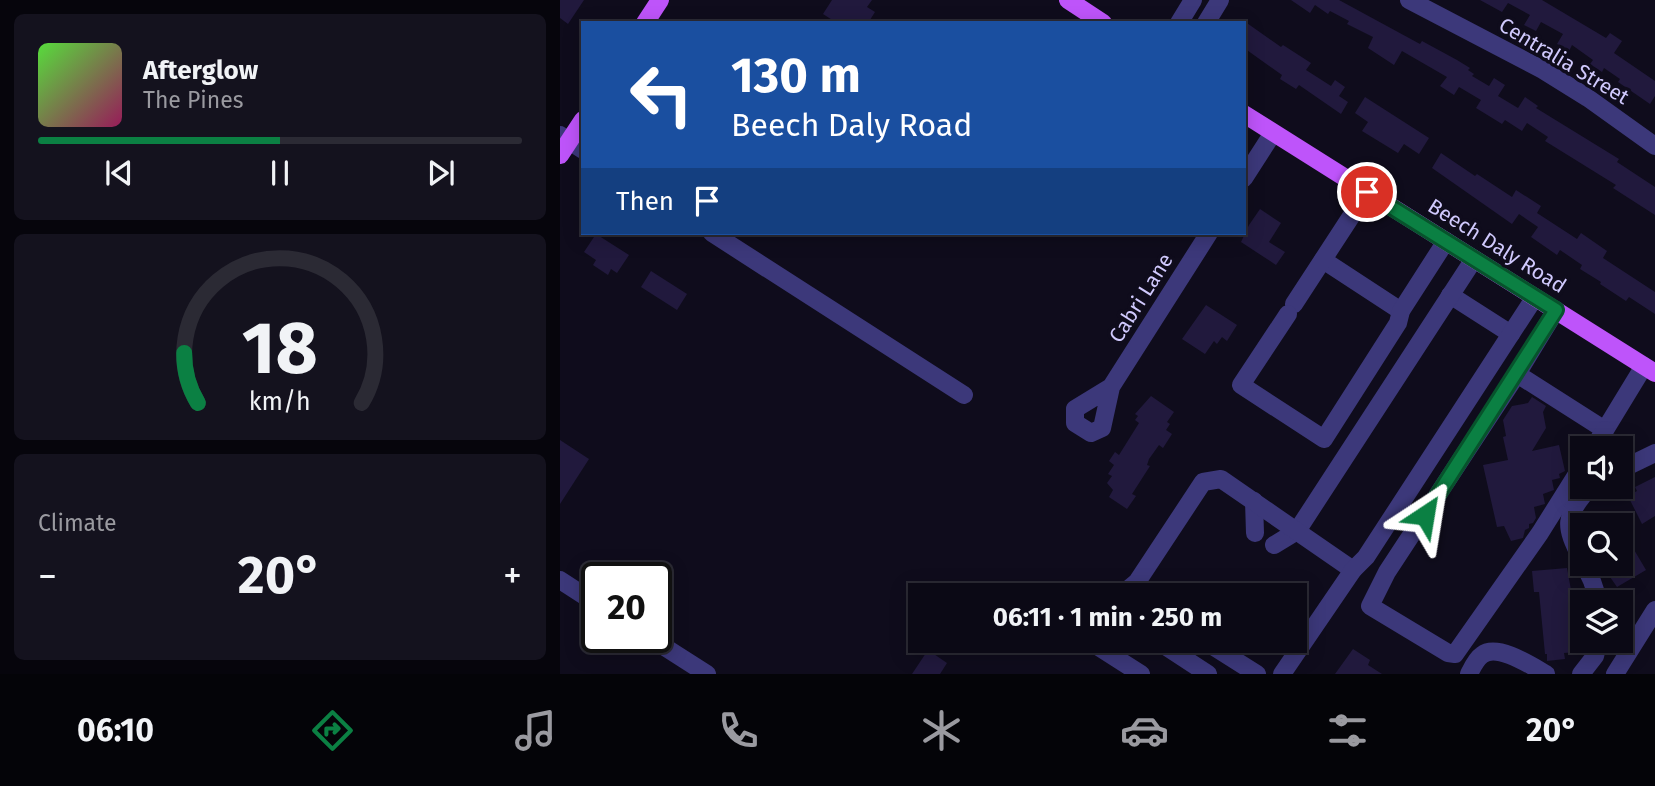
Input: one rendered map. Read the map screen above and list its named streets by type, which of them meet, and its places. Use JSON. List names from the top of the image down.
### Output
{
  "streets": {
    "main road": ["Beech Daly Road"],
    "street": ["Centralia Street", "Cabri Lane"]
  },
  "page": {
    "turn": ["130 m", "Beech Daly Road"],
    "song": ["Afterglow", "The Pines"],
    "then": "Then",
    "tile": "Climate",
    "heat": ["−", "20°", "+"],
    "limit": "20",
    "trip": "06:11 · 1 min · 250 m",
    "tabs": ["06:10", "20°"],
    "gauge": ["18", "km/h"]
  }
}
